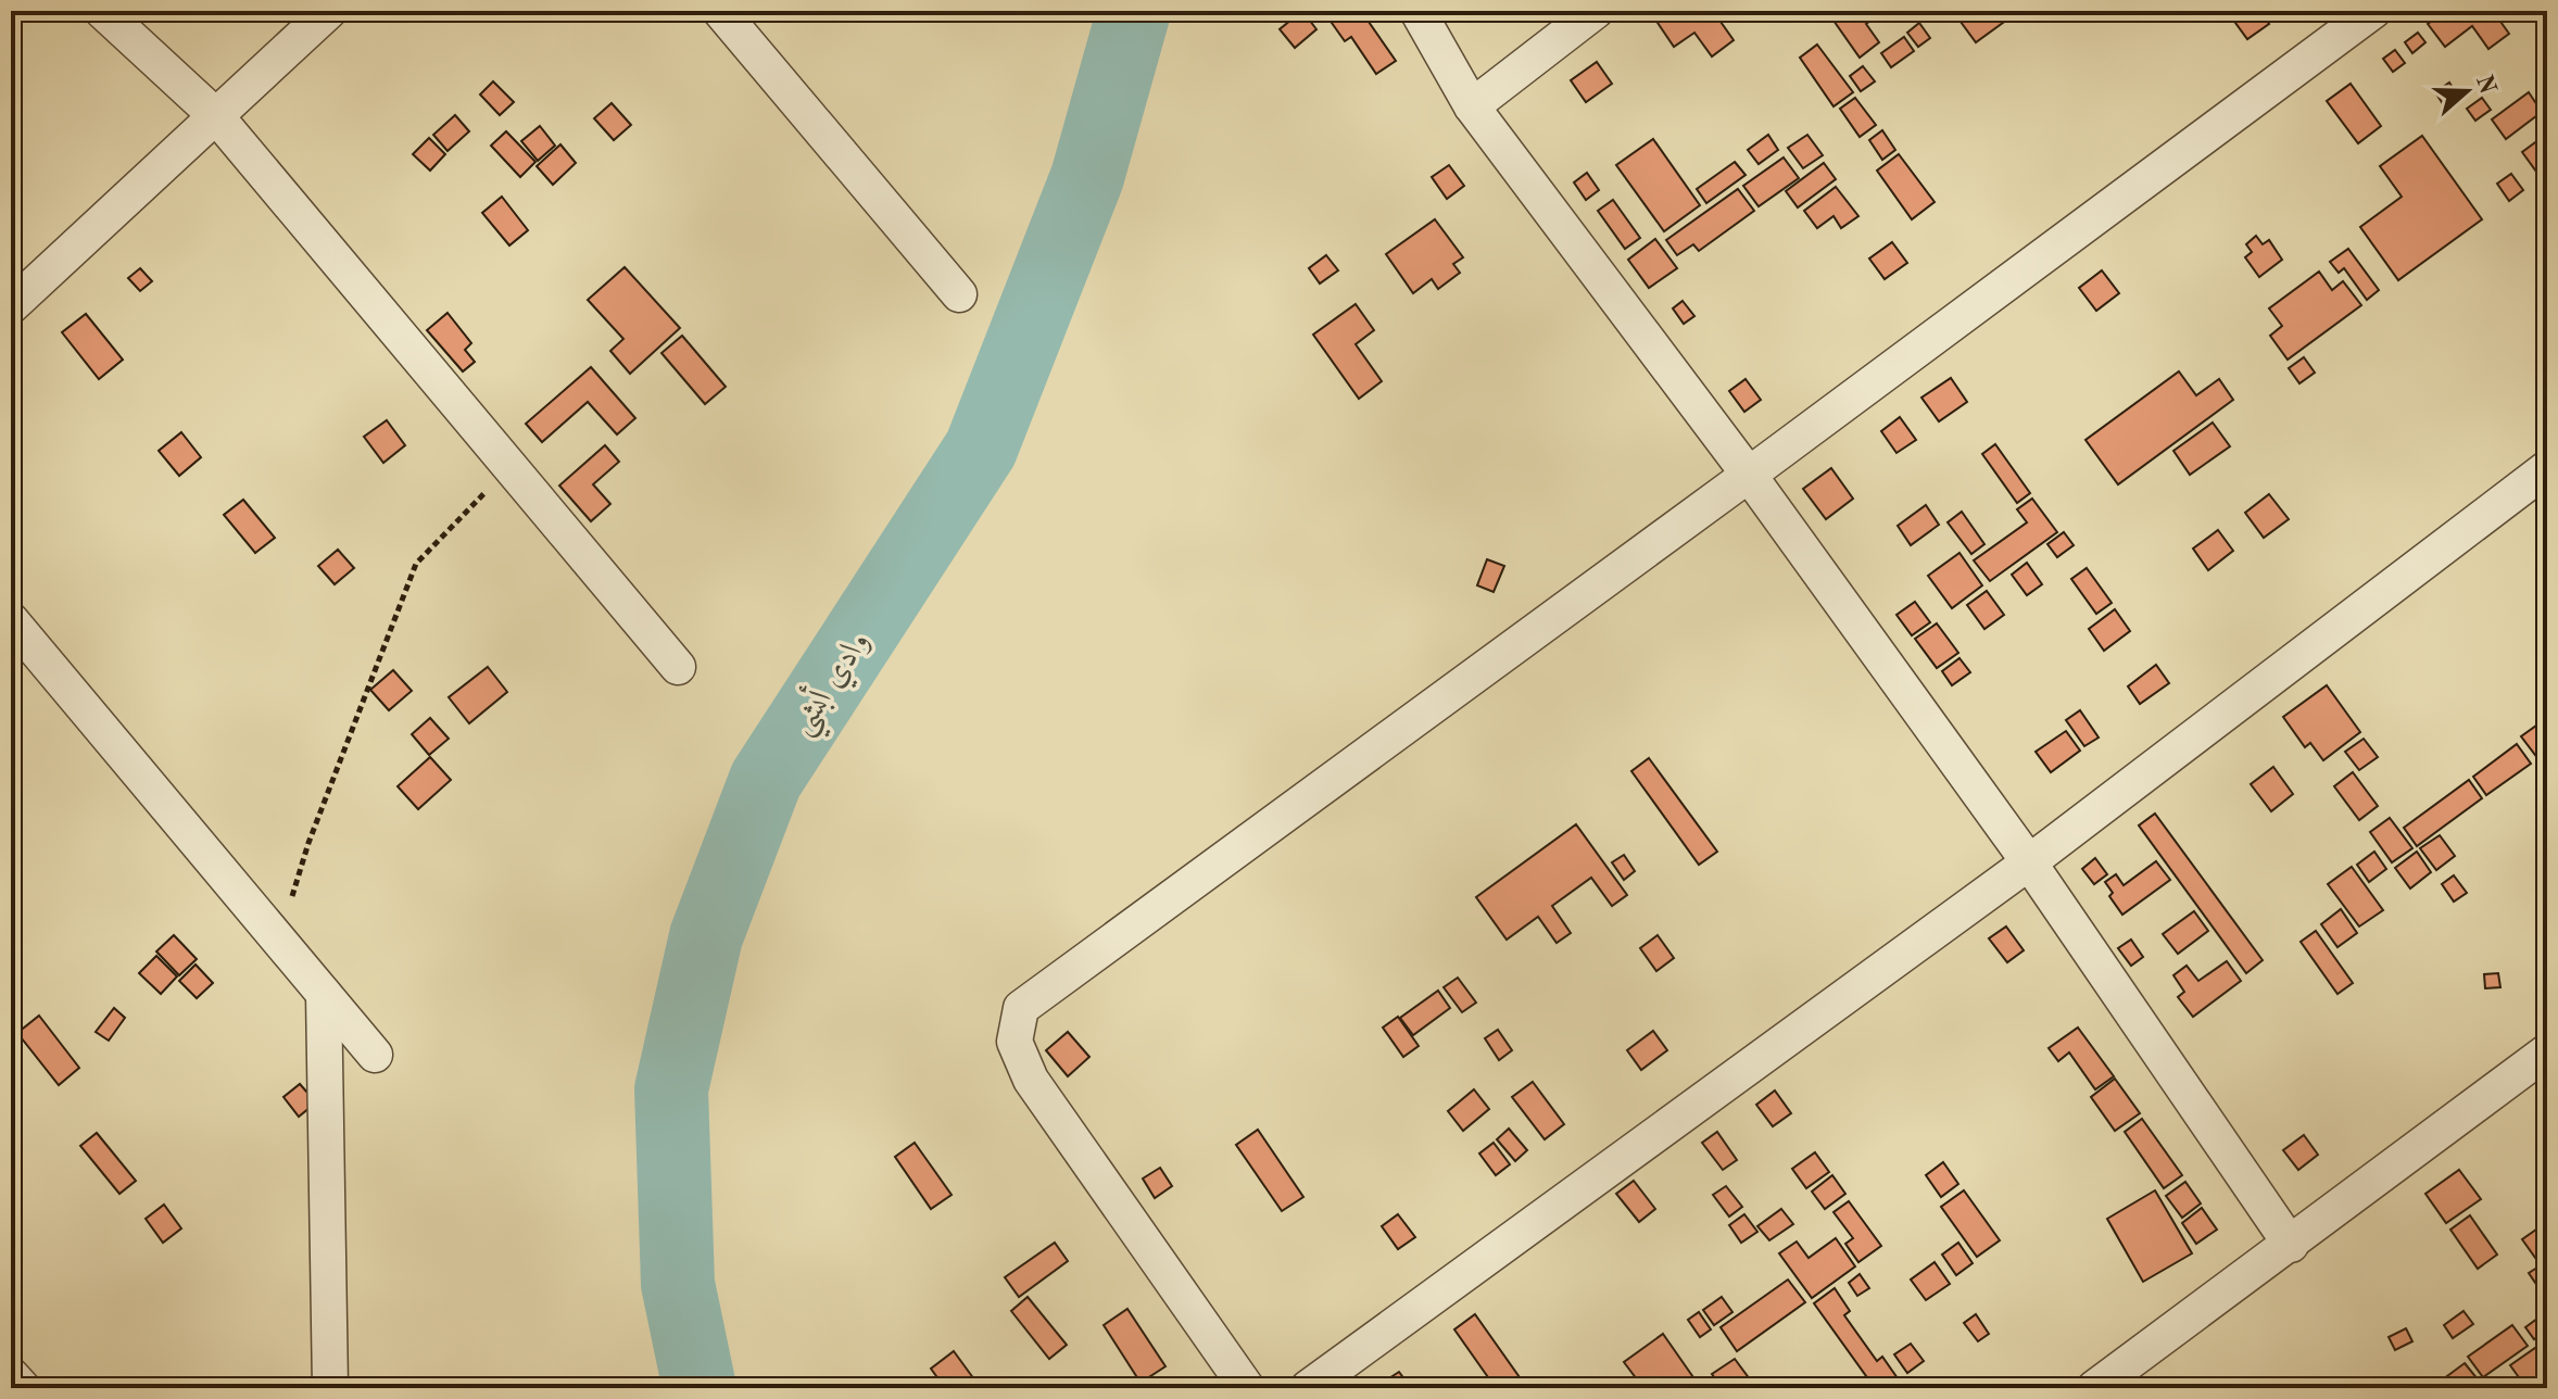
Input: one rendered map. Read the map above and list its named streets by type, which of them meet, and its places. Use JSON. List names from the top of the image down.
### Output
{
  "water": ["وادي أبشي"],
  "north": "right"
}
